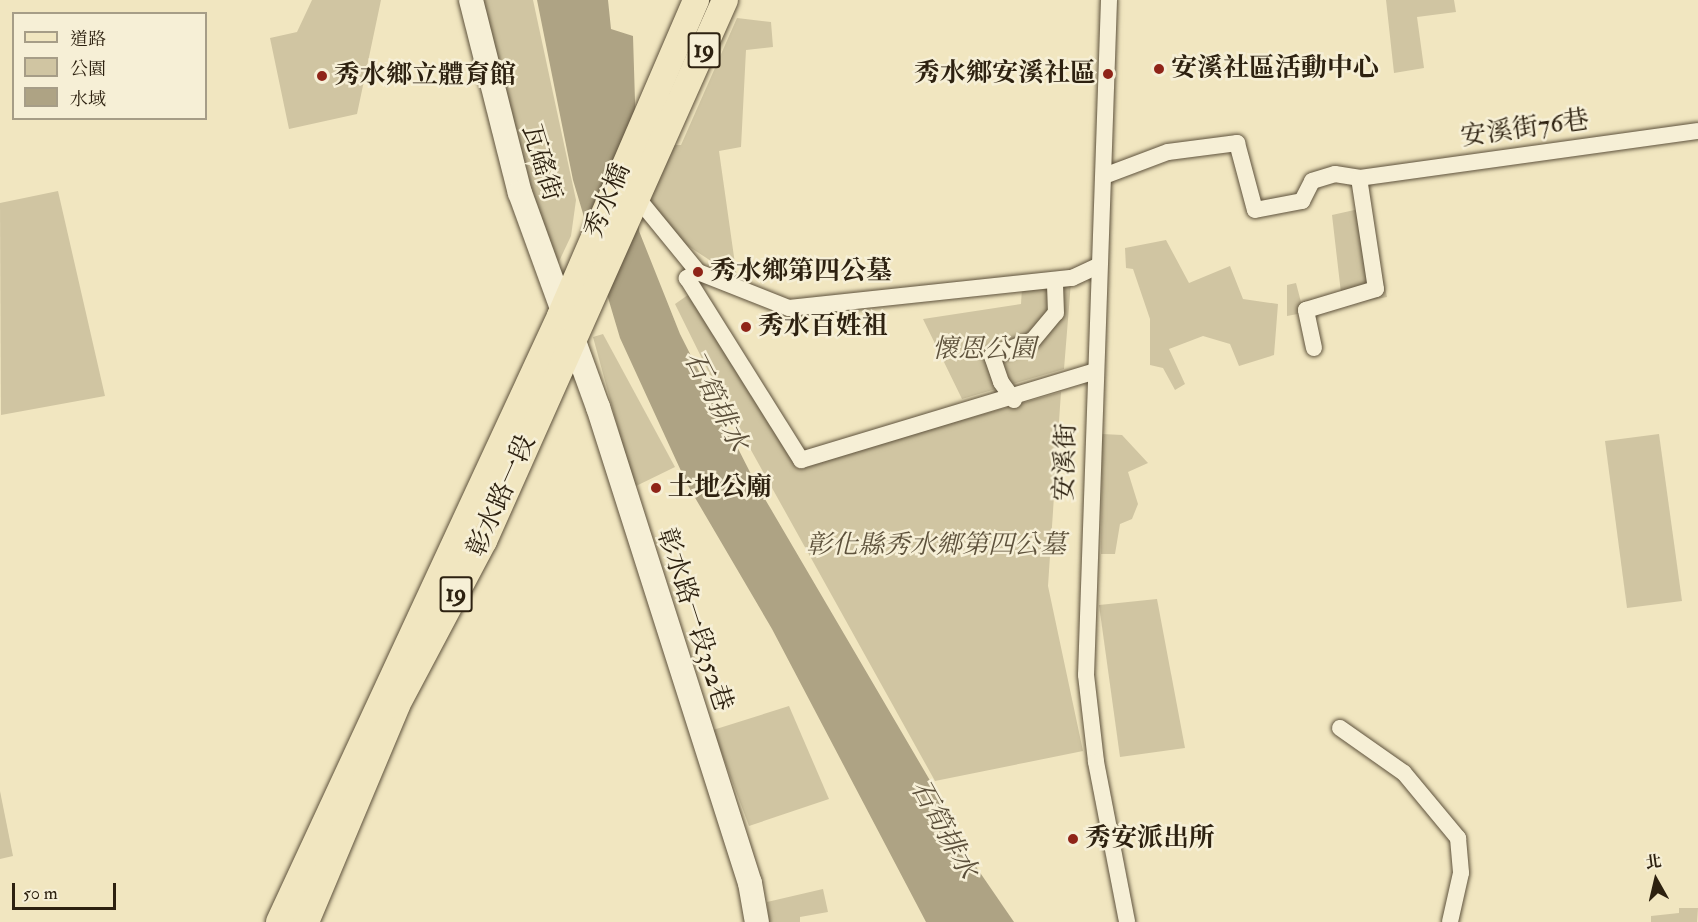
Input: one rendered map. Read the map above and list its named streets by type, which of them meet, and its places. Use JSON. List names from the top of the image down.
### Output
{
  "streets": {
    "main road": ["19", "秀水橋", "彰水路一段"],
    "street": [
      "安溪街76巷",
      "瓦磘街",
      "安溪街",
      "彰水路一段352巷"
    ]
  },
  "crossings": [
    ["安溪街76巷", "安溪街"],
    ["瓦磘街", "秀水橋"],
    ["瓦磘街", "彰水路一段"],
    ["瓦磘街", "彰水路一段352巷"],
    ["秀水橋", "彰水路一段"],
    ["秀水橋", "彰水路一段352巷"],
    ["彰水路一段", "彰水路一段352巷"]
  ],
  "water": ["石筍排水"],
  "parks": ["懷恩公園", "彰化縣秀水鄉第四公墓"],
  "places": [
    "安溪社區活動中心",
    "秀水鄉安溪社區",
    "秀水鄉立體育館",
    "秀水鄉第四公墓",
    "秀水百姓祖",
    "土地公廟",
    "秀安派出所"
  ],
  "legend": ["道路", "公園", "水域"],
  "scale_bar": "50 m",
  "north": "top"
}
